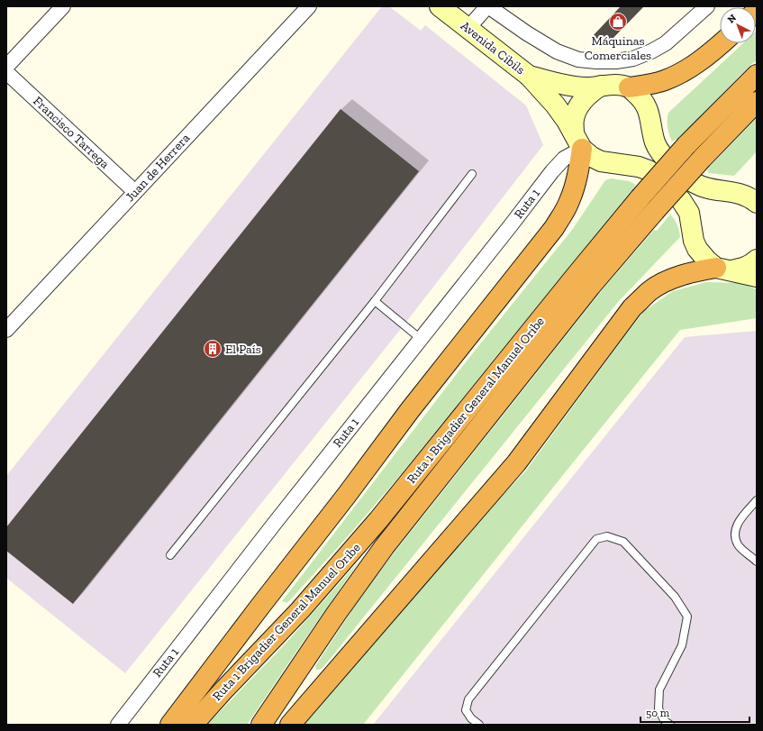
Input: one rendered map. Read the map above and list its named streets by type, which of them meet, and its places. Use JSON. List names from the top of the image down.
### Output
{
  "streets": {
    "highway": ["Ruta 1 Brigadier General Manuel Oribe"],
    "street": [
      "Avenida Cibils",
      "Francisco Tarrega",
      "Juan de Herrera",
      "Ruta 1"
    ]
  },
  "crossings": [
    ["Avenida Cibils", "Ruta 1"],
    ["Francisco Tarrega", "Juan de Herrera"]
  ],
  "places": {
    "shop": ["Máquinas Comerciales"],
    "building": ["El País"]
  },
  "scale_bar": "50 m",
  "north": "top left"
}
